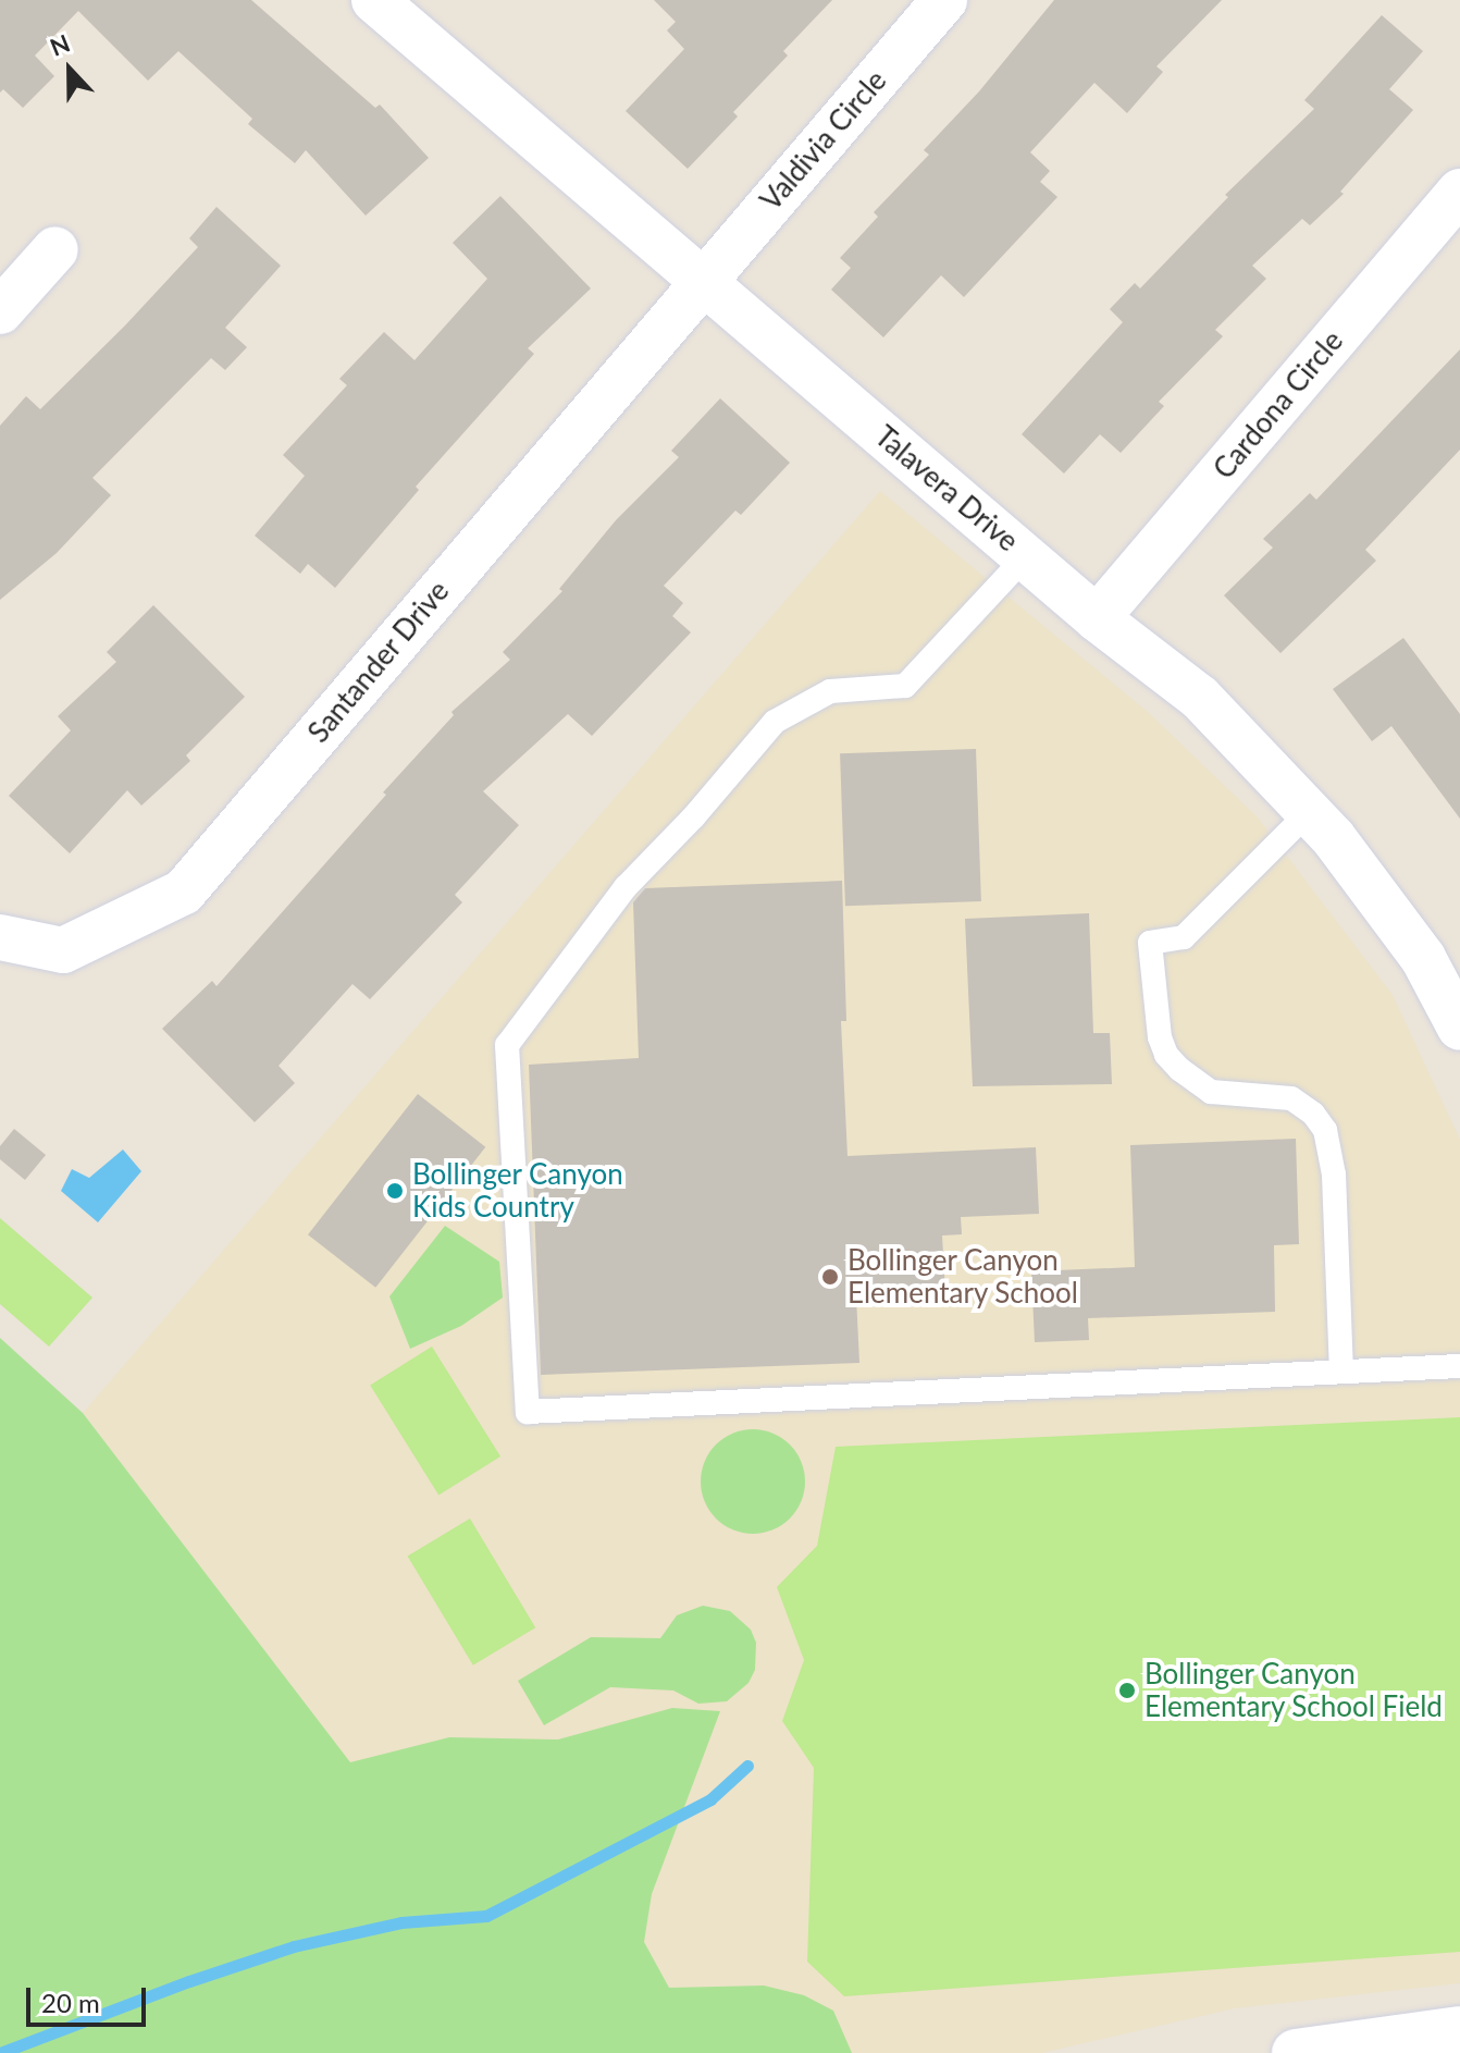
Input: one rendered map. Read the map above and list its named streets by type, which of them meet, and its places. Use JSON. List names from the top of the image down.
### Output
{
  "streets": {
    "street": [
      "Valdivia Circle",
      "Cardona Circle",
      "Talavera Drive",
      "Santander Drive"
    ]
  },
  "crossings": [
    ["Valdivia Circle", "Talavera Drive"],
    ["Valdivia Circle", "Santander Drive"],
    ["Cardona Circle", "Talavera Drive"],
    ["Talavera Drive", "Santander Drive"]
  ],
  "places": ["Bollinger Canyon Kids Country", "Bollinger Canyon Elementary School", "Bollinger Canyon Elementary School Field"],
  "scale_bar": "20 m",
  "north": "top"
}
